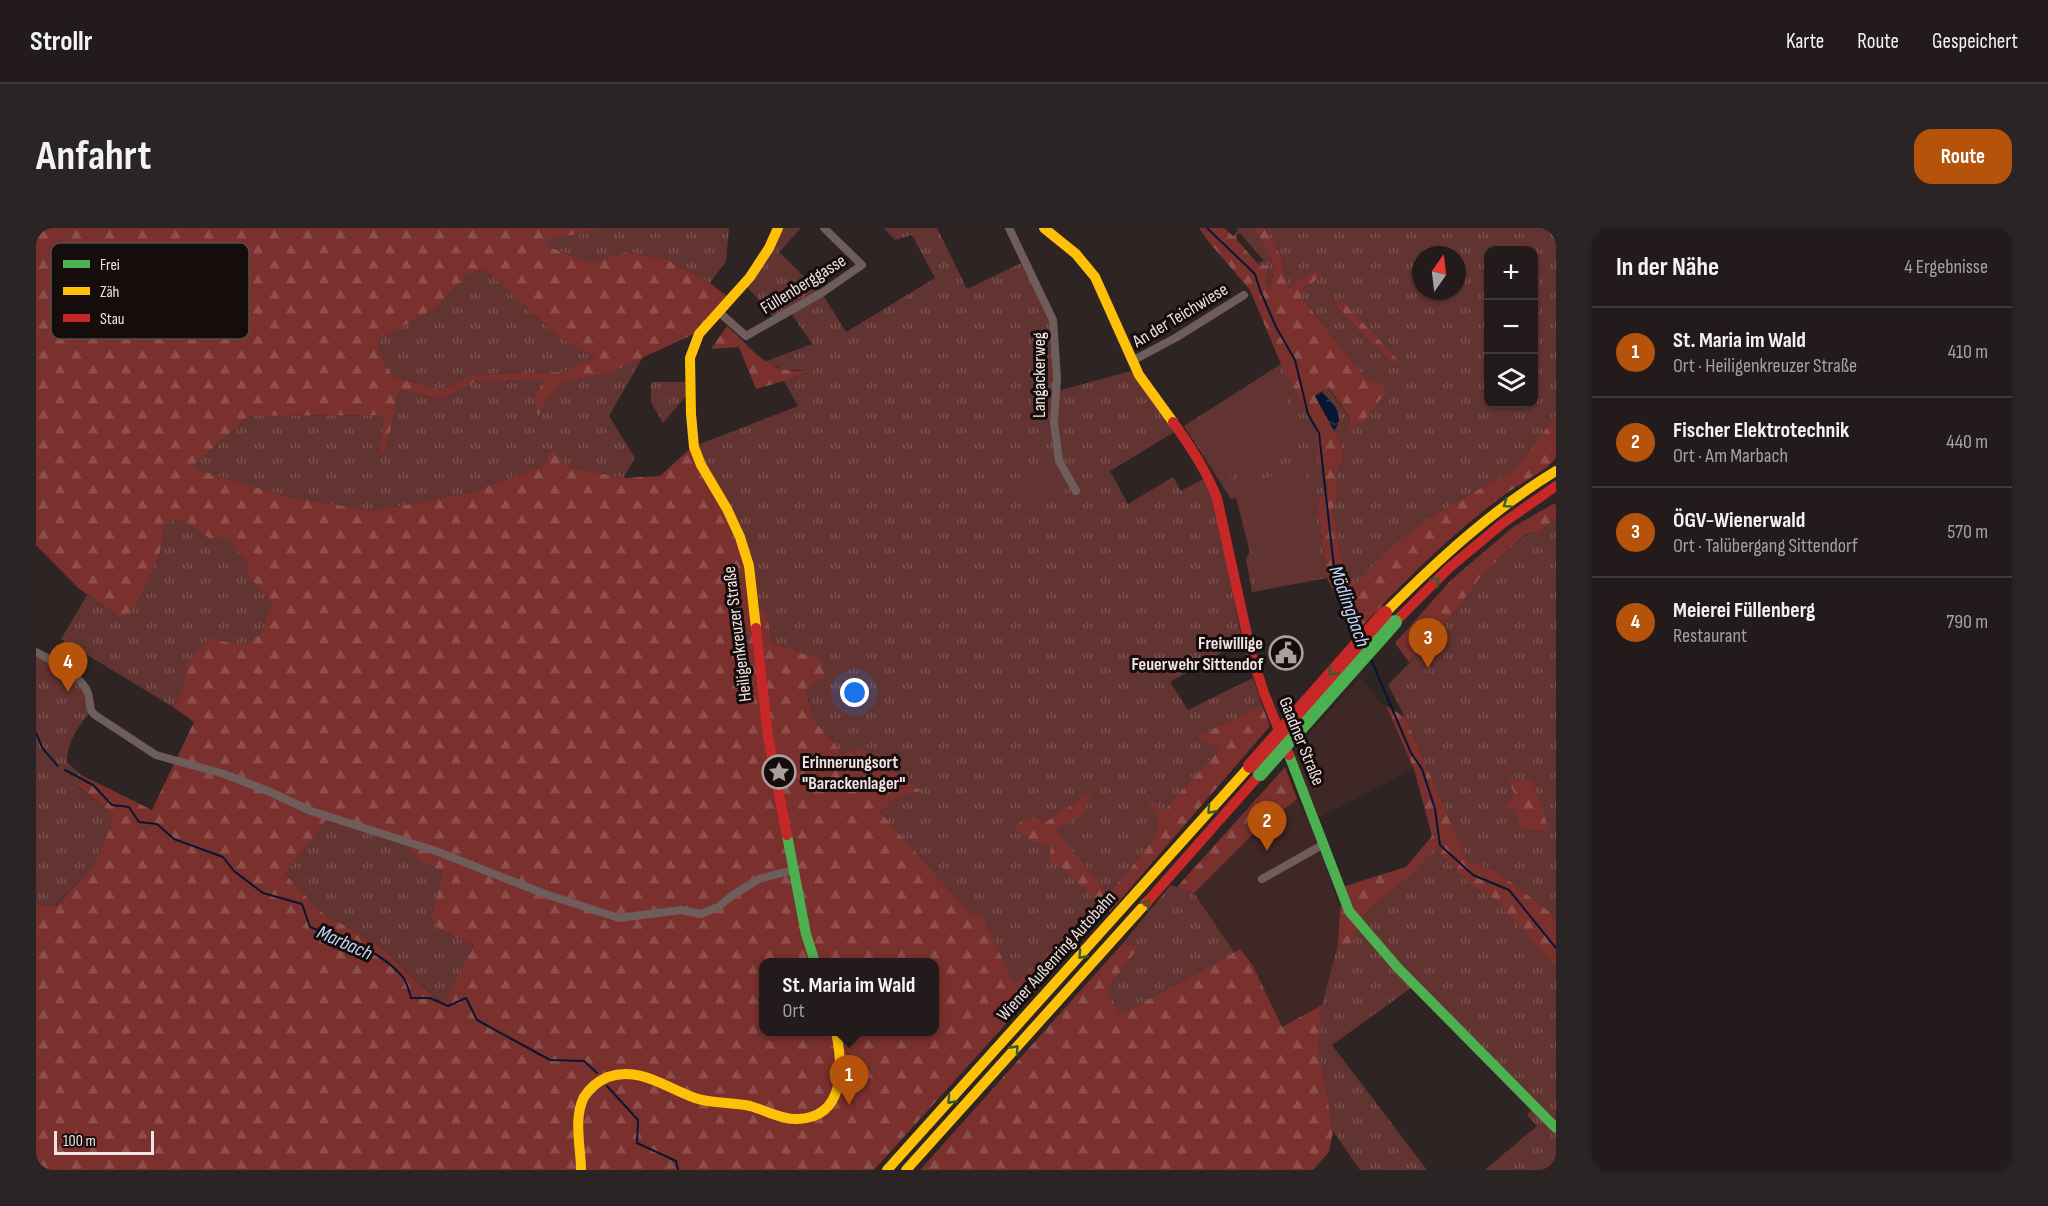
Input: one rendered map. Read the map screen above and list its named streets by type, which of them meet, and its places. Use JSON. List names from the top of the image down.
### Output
{
  "streets": {
    "main road": ["Heiligenkreuzer Straße", "Gaadner Straße", "Wiener Außenring Autobahn"],
    "street": ["Füllenberggasse", "An der Teichwiese", "Langackerweg"]
  },
  "crossings": [
    ["Füllenberggasse", "Heiligenkreuzer Straße"],
    ["An der Teichwiese", "Gaadner Straße"]
  ],
  "water": ["Mödlingbach", "Marbach"],
  "places": {
    "public building": ["Freiwillige Feuerwehr Sittendof"],
    "place": ["Erinnerungsort \"Barackenlager\""]
  },
  "legend": ["Frei", "Zäh", "Stau"],
  "scale_bar": "100 m",
  "north": "top",
  "page": {
    "header": "Strollr",
    "nav": ["Karte", "Route", "Gespeichert"],
    "buttons": "Route",
    "title": "Anfahrt",
    "heading": ["In der Nähe", "4 Ergebnisse"],
    "map_buttons": ["+", "−"],
    "list": [
      {
        "mark": "1",
        "name": "St. Maria im Wald",
        "note": "Ort · Heiligenkreuzer Straße",
        "value": "410 m"
      },
      {
        "mark": "2",
        "name": "Fischer Elektrotechnik",
        "note": "Ort · Am Marbach",
        "value": "440 m"
      },
      {
        "mark": "3",
        "name": "ÖGV-Wienerwald",
        "note": "Ort · Talübergang Sittendorf",
        "value": "570 m"
      },
      {
        "mark": "4",
        "name": "Meierei Füllenberg",
        "note": "Restaurant",
        "value": "790 m"
      }
    ],
    "pins": [
      "3",
      "4",
      "2",
      "1"
    ],
    "popup": ["St. Maria im Wald", "Ort"],
    "scale": "100 m"
  }
}
